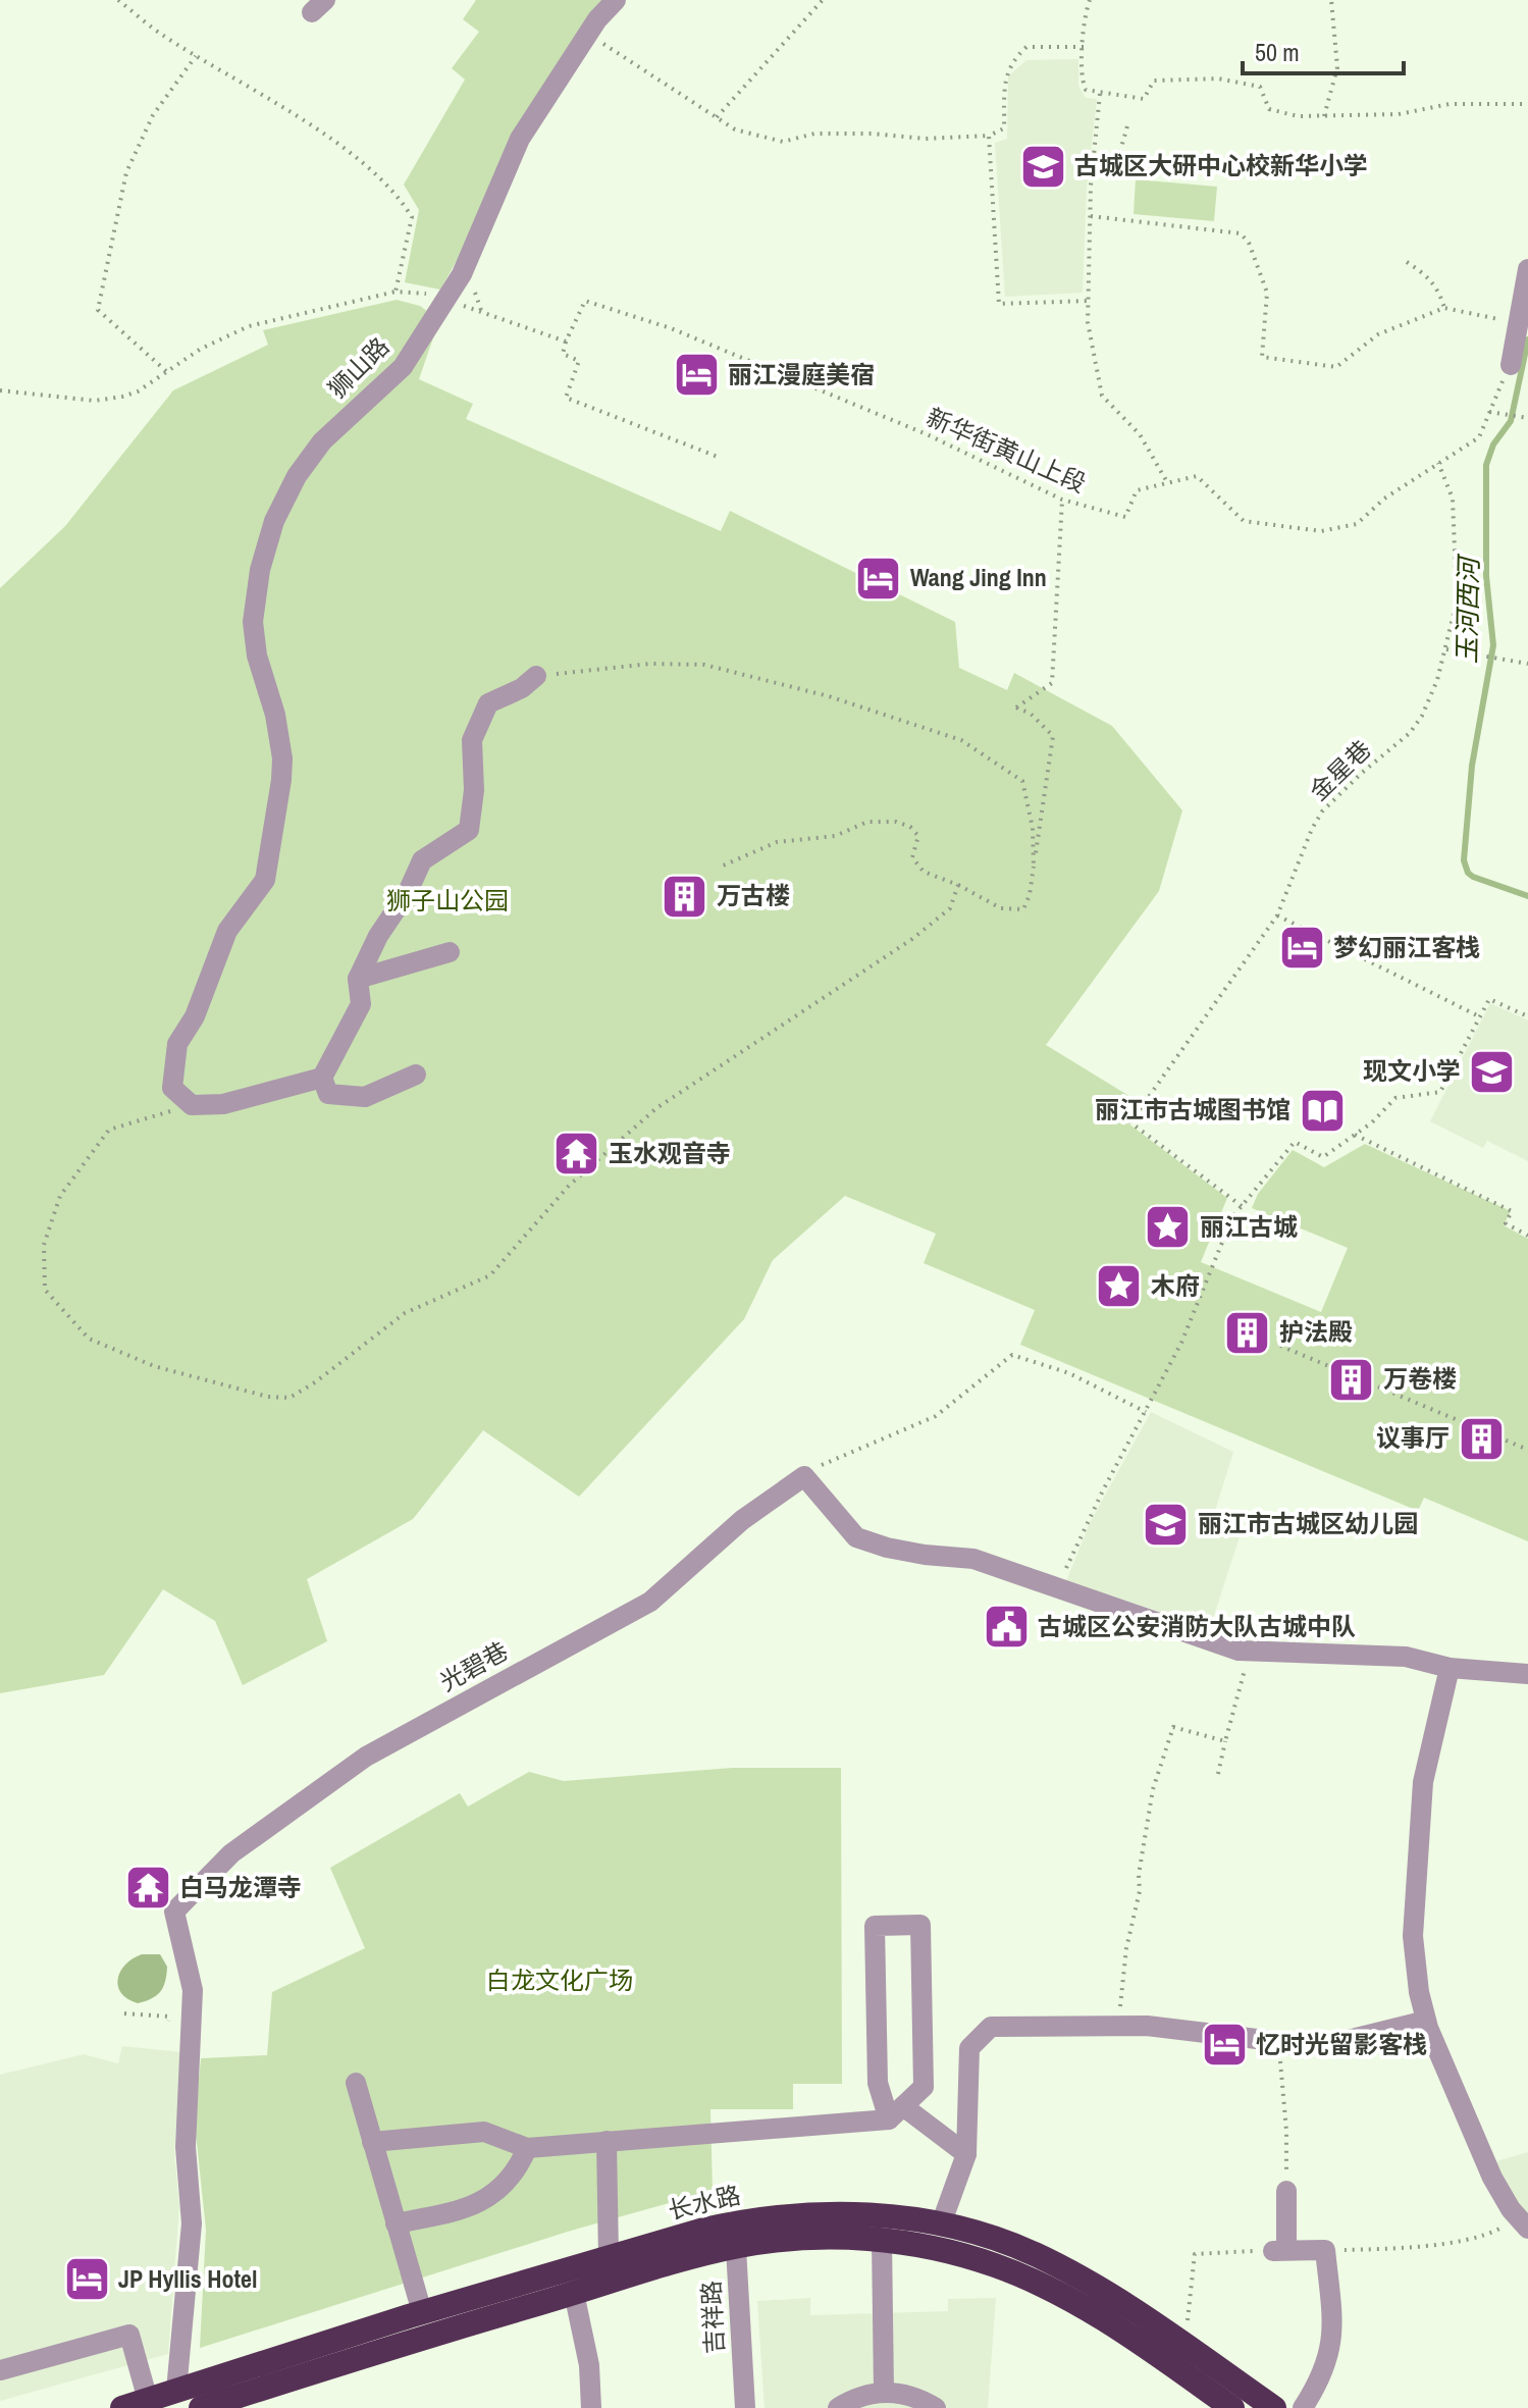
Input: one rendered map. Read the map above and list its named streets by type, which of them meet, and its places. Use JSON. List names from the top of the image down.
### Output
{
  "streets": {
    "highway": ["长水路"],
    "street": ["狮山路", "光碧巷", "吉祥路"],
    "path": ["新华街黄山上段", "金星巷"]
  },
  "crossings": [
    ["长水路", "吉祥路"]
  ],
  "water": ["玉河西河"],
  "parks": ["狮子山公园", "白龙文化广场"],
  "places": {
    "school or university": ["古城区大研中心校新华小学", "现文小学", "丽江市古城区幼儿园"],
    "hotel": [
      "丽江漫庭美宿",
      "Wang Jing Inn",
      "梦幻丽江客栈",
      "忆时光留影客栈",
      "JP Hyllis Hotel"
    ],
    "building": [
      "万古楼",
      "护法殿",
      "万卷楼",
      "议事厅"
    ],
    "library": ["丽江市古城图书馆"],
    "temple": ["玉水观音寺", "白马龙潭寺"],
    "place": ["丽江古城", "木府"],
    "public building": ["古城区公安消防大队古城中队"]
  },
  "scale_bar": "50 m"
}
